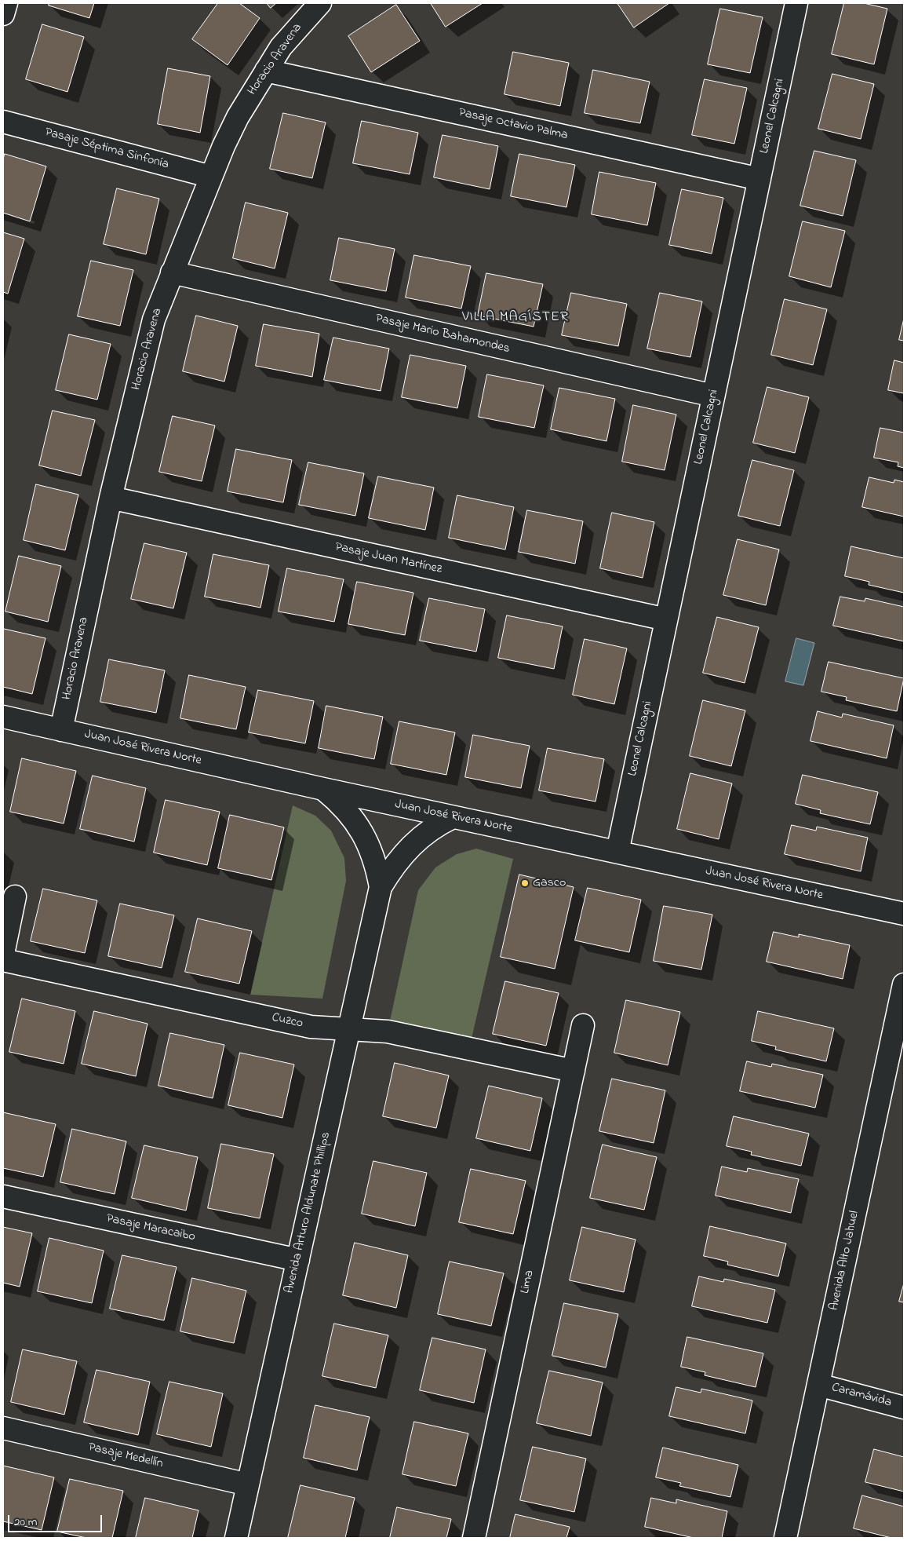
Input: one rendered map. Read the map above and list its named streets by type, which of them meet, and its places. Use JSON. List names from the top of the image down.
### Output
{
  "streets": {
    "street": [
      "Horacio Aravena",
      "Leonel Calcagni",
      "Pasaje Octavio Palma",
      "Pasaje Séptima Sinfonía",
      "Pasaje Mario Bahamondes",
      "Pasaje Juan Martínez",
      "Juan José Rivera Norte",
      "Cuzco",
      "Avenida Arturo Aldunate Phillips",
      "Pasaje Maracaibo",
      "Avenida Alto Jahuel",
      "Lima",
      "Caramávida",
      "Pasaje Medellín"
    ]
  },
  "crossings": [
    ["Horacio Aravena", "Pasaje Octavio Palma"],
    ["Horacio Aravena", "Pasaje Séptima Sinfonía"],
    ["Horacio Aravena", "Pasaje Mario Bahamondes"],
    ["Horacio Aravena", "Pasaje Juan Martínez"],
    ["Horacio Aravena", "Juan José Rivera Norte"],
    ["Leonel Calcagni", "Pasaje Octavio Palma"],
    ["Leonel Calcagni", "Pasaje Mario Bahamondes"],
    ["Leonel Calcagni", "Pasaje Juan Martínez"],
    ["Leonel Calcagni", "Juan José Rivera Norte"],
    ["Juan José Rivera Norte", "Avenida Arturo Aldunate Phillips"],
    ["Cuzco", "Avenida Arturo Aldunate Phillips"],
    ["Cuzco", "Lima"],
    ["Avenida Arturo Aldunate Phillips", "Pasaje Maracaibo"],
    ["Avenida Arturo Aldunate Phillips", "Pasaje Medellín"],
    ["Avenida Alto Jahuel", "Caramávida"]
  ],
  "districts": ["VILLA MAGÍSTER"],
  "places": ["Gasco"],
  "scale_bar": "20 m"
}
